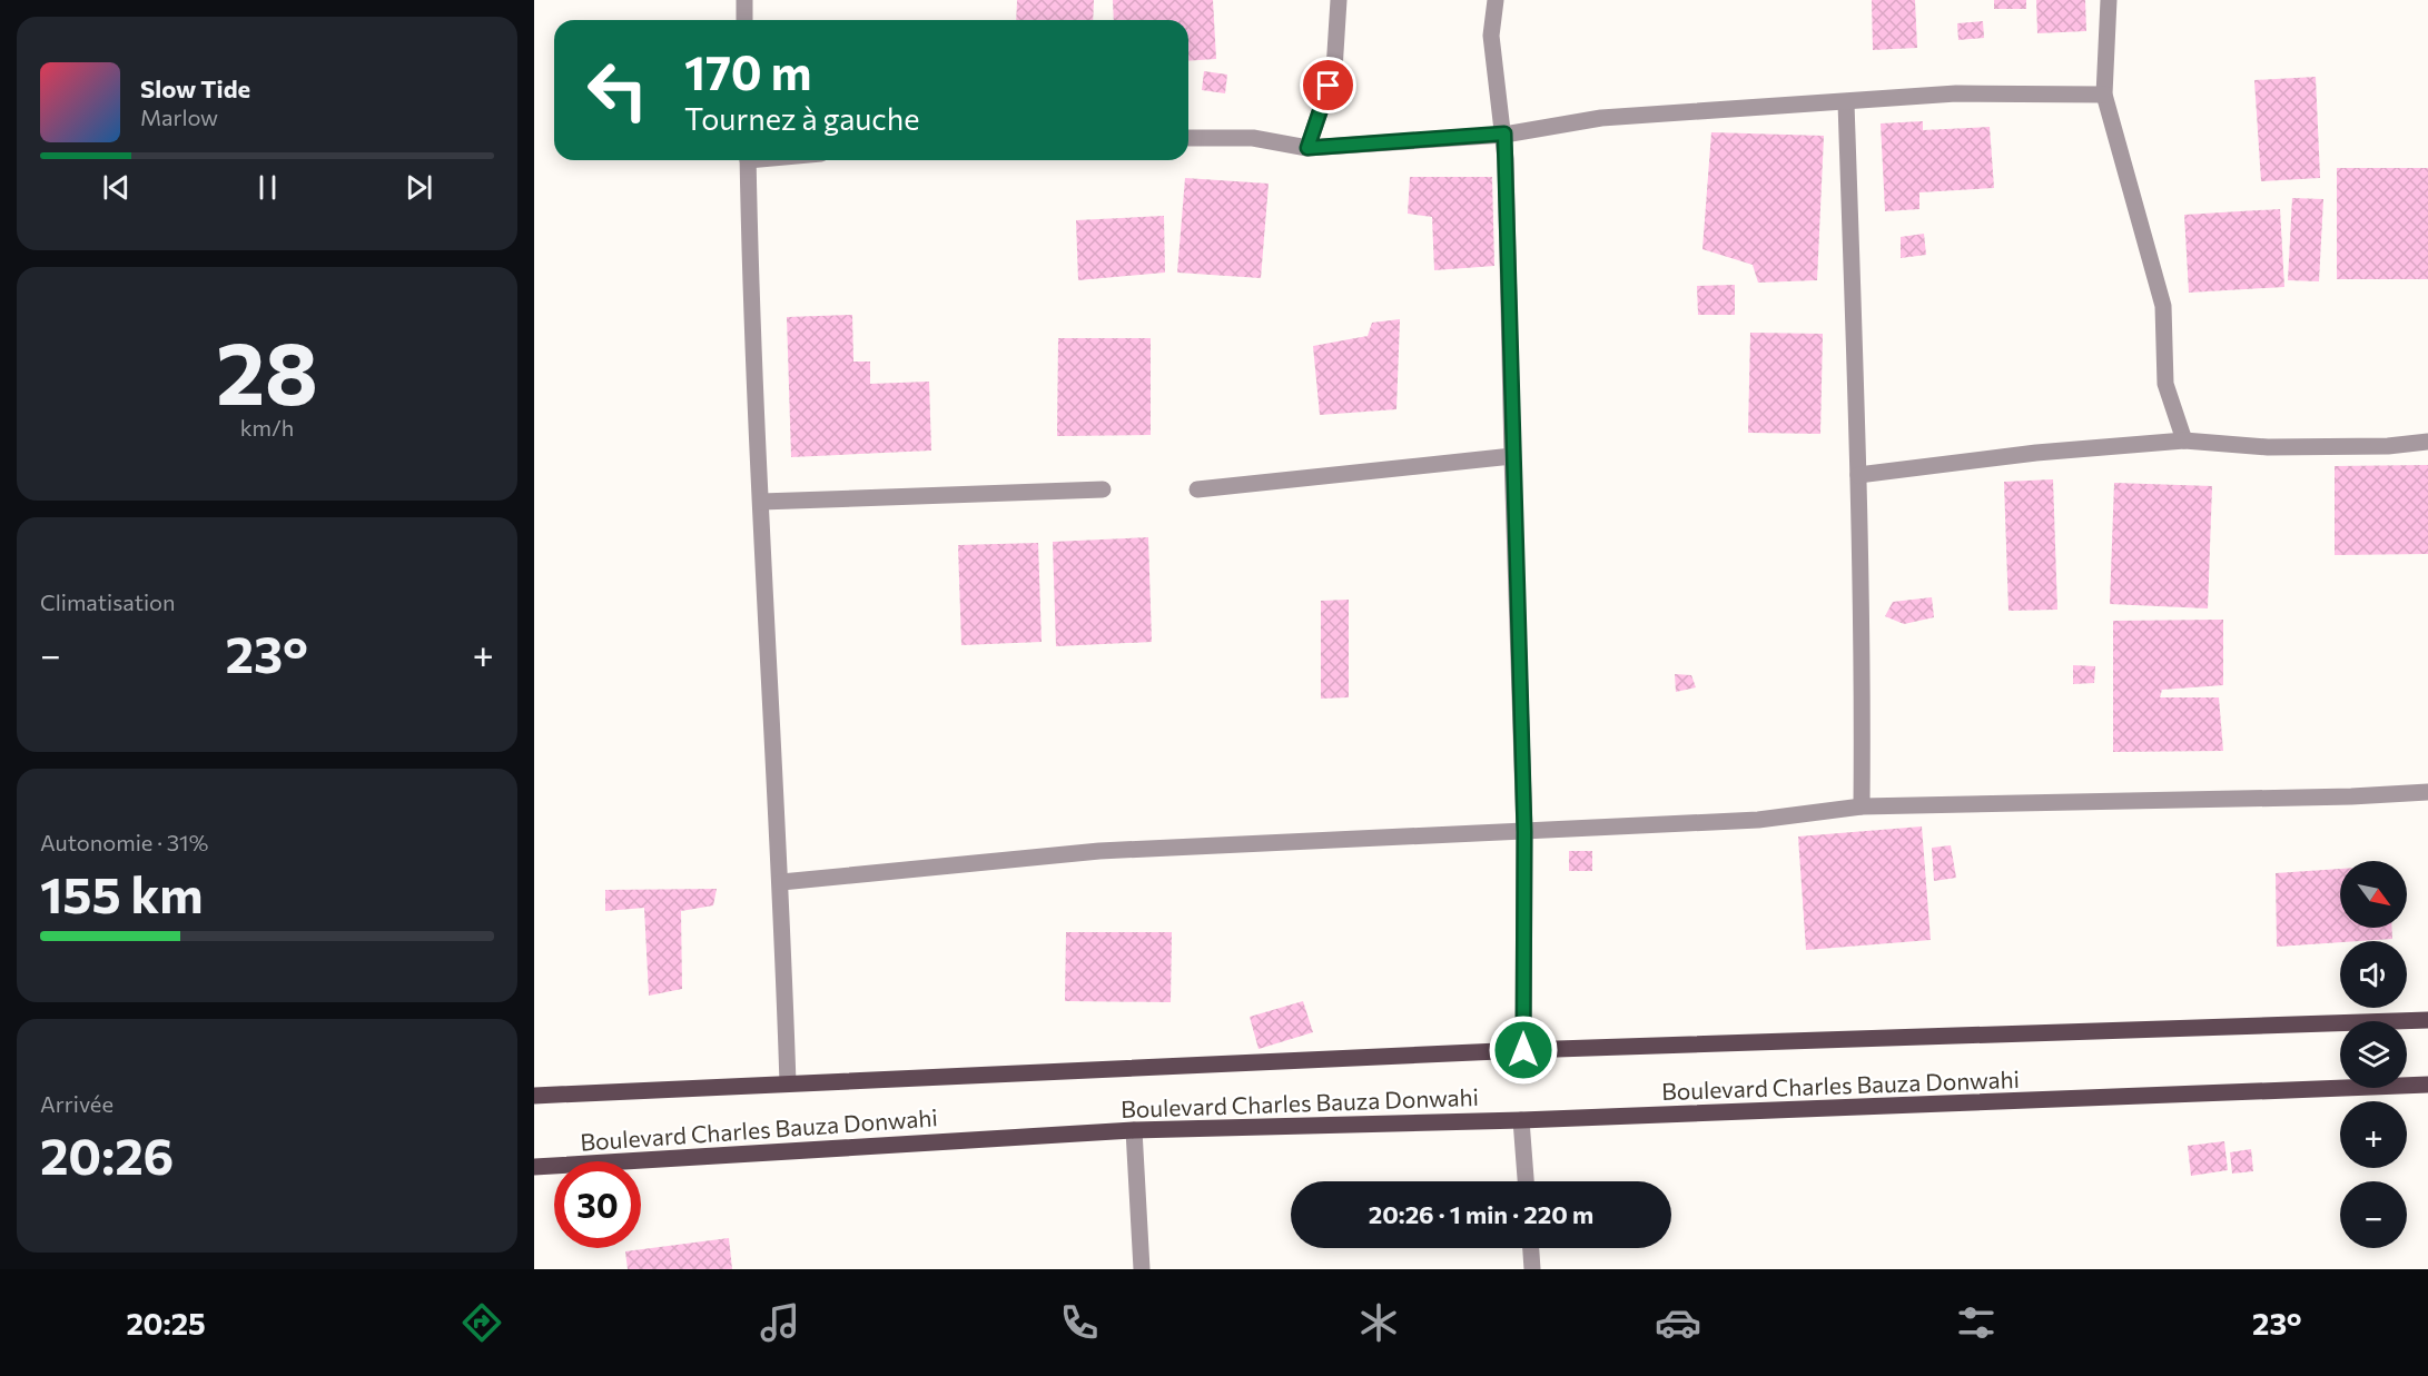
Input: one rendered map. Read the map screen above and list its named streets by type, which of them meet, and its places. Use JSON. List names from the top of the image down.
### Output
{
  "streets": {
    "main road": ["Boulevard Charles Bauza Donwahi"]
  },
  "north": "bottom right",
  "page": {
    "turn": ["170 m", "Tournez à gauche"],
    "song": ["Slow Tide", "Marlow"],
    "tile": [
      ["28", "km/h"],
      "Climatisation",
      ["Autonomie · 31%", "155 km"],
      ["Arrivée", "20:26"]
    ],
    "heat": ["−", "23°", "+"],
    "map_buttons": ["+", "−"],
    "limit": "30",
    "trip": "20:26 · 1 min · 220 m",
    "tabs": ["20:25", "23°"]
  }
}
